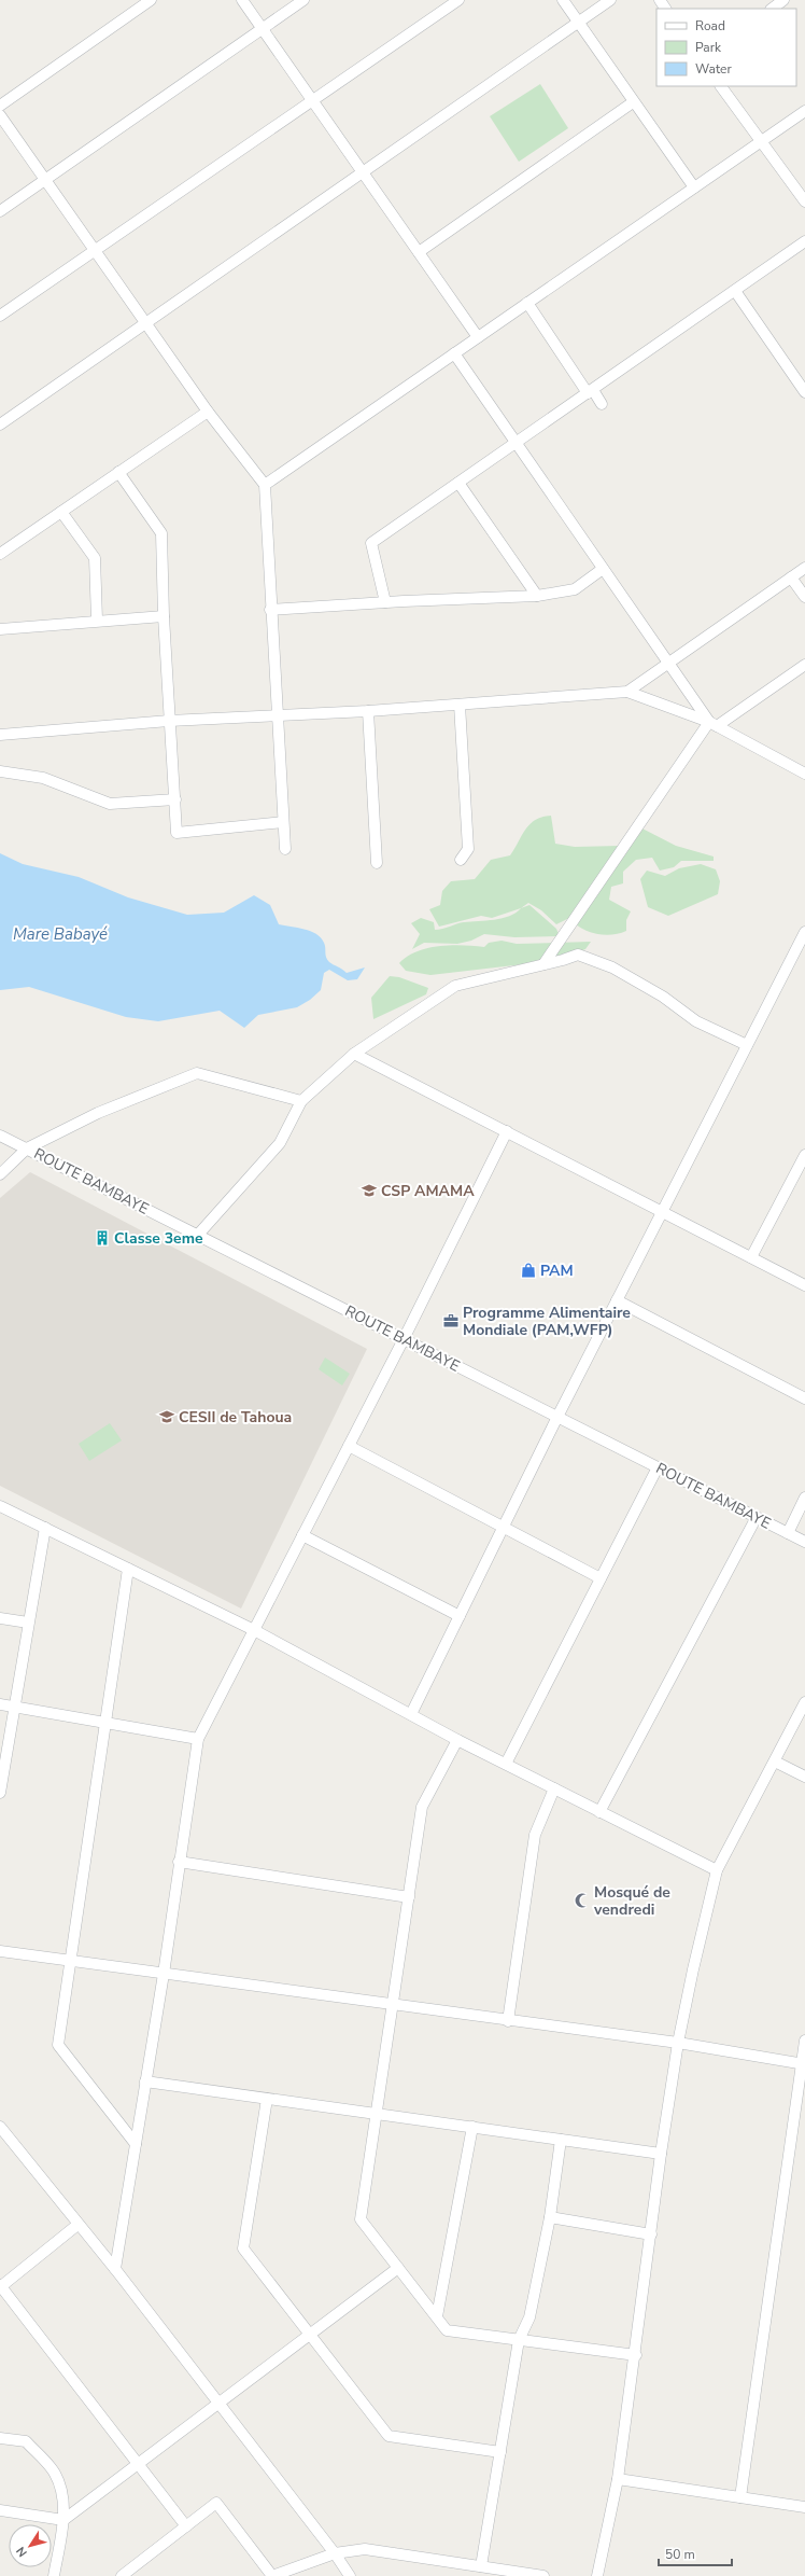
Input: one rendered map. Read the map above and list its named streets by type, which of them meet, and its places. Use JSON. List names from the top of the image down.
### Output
{
  "streets": {
    "street": ["ROUTE BAMBAYE"]
  },
  "water": ["Mare Babayé"],
  "places": {
    "school or university": ["CSP AMAMA", "CESII de Tahoua"],
    "building": ["Classe 3eme"],
    "shop": ["PAM"],
    "office": ["Programme Alimentaire Mondiale (PAM,WFP)"],
    "mosque": ["Mosqué de vendredi"]
  },
  "legend": ["Road", "Park", "Water"],
  "scale_bar": "50 m",
  "north": "bottom left"
}
